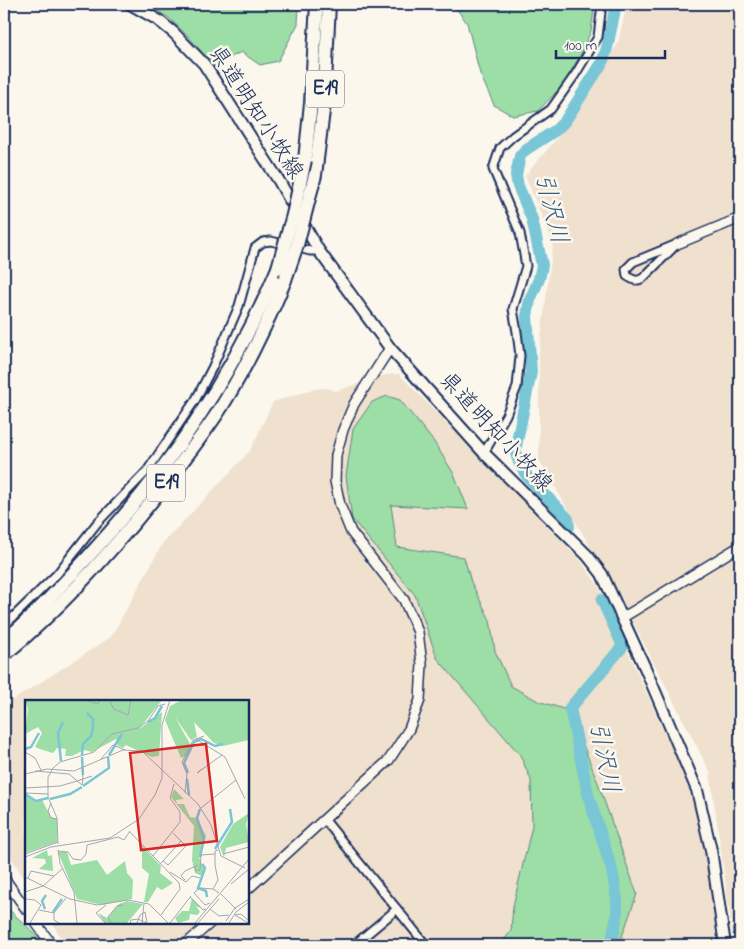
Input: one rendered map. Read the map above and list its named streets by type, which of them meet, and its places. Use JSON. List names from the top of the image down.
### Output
{
  "streets": {
    "highway": ["E19"],
    "main road": ["県道明知小牧線"]
  },
  "water": ["引沢川"],
  "scale_bar": "100 m"
}
